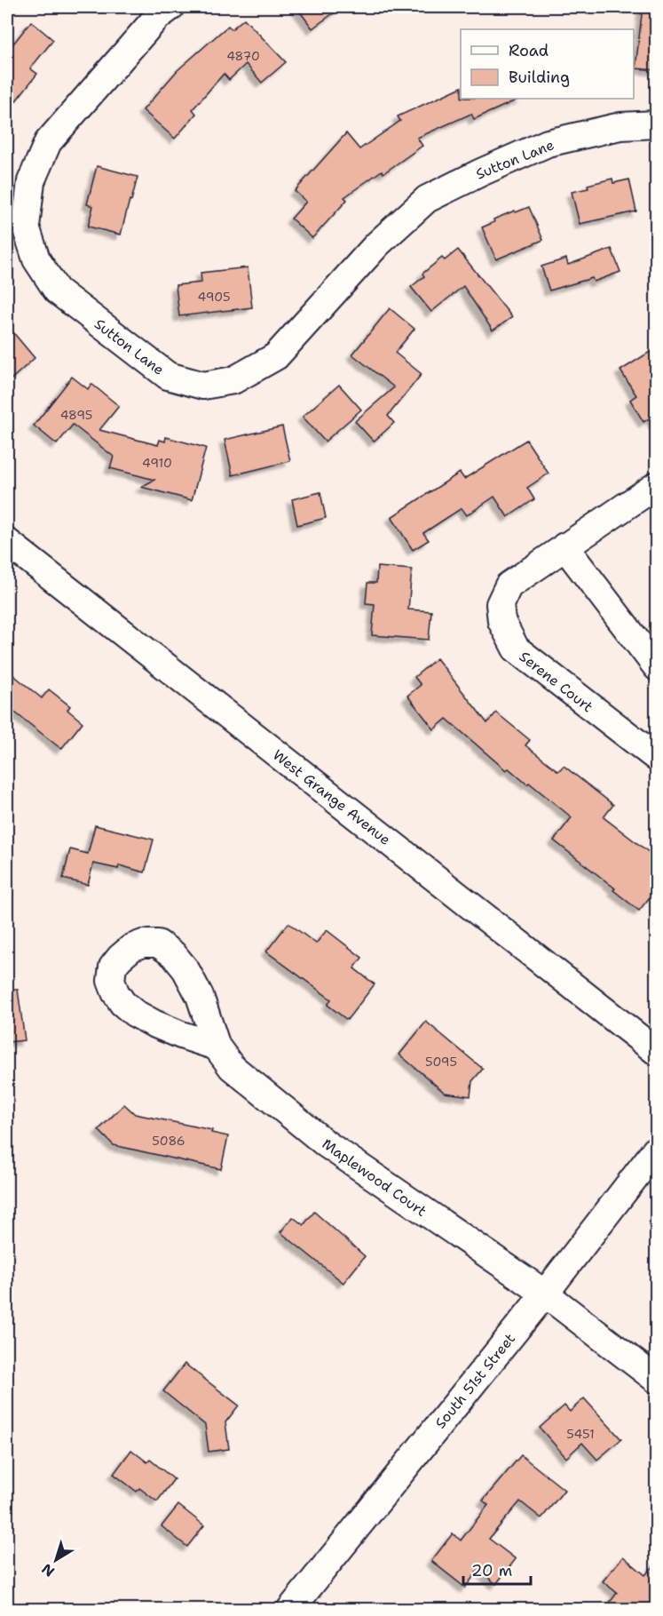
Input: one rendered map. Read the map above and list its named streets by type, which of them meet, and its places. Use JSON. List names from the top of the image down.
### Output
{
  "streets": {
    "street": [
      "Sutton Lane",
      "Serene Court",
      "West Grange Avenue",
      "Maplewood Court",
      "South 51st Street"
    ]
  },
  "crossings": [
    ["Maplewood Court", "South 51st Street"]
  ],
  "house_numbers": [
    "4870",
    "4905",
    "4895",
    "4910",
    "5095",
    "5086",
    "5451"
  ],
  "legend": ["Road", "Building"],
  "scale_bar": "20 m",
  "north": "bottom left"
}
